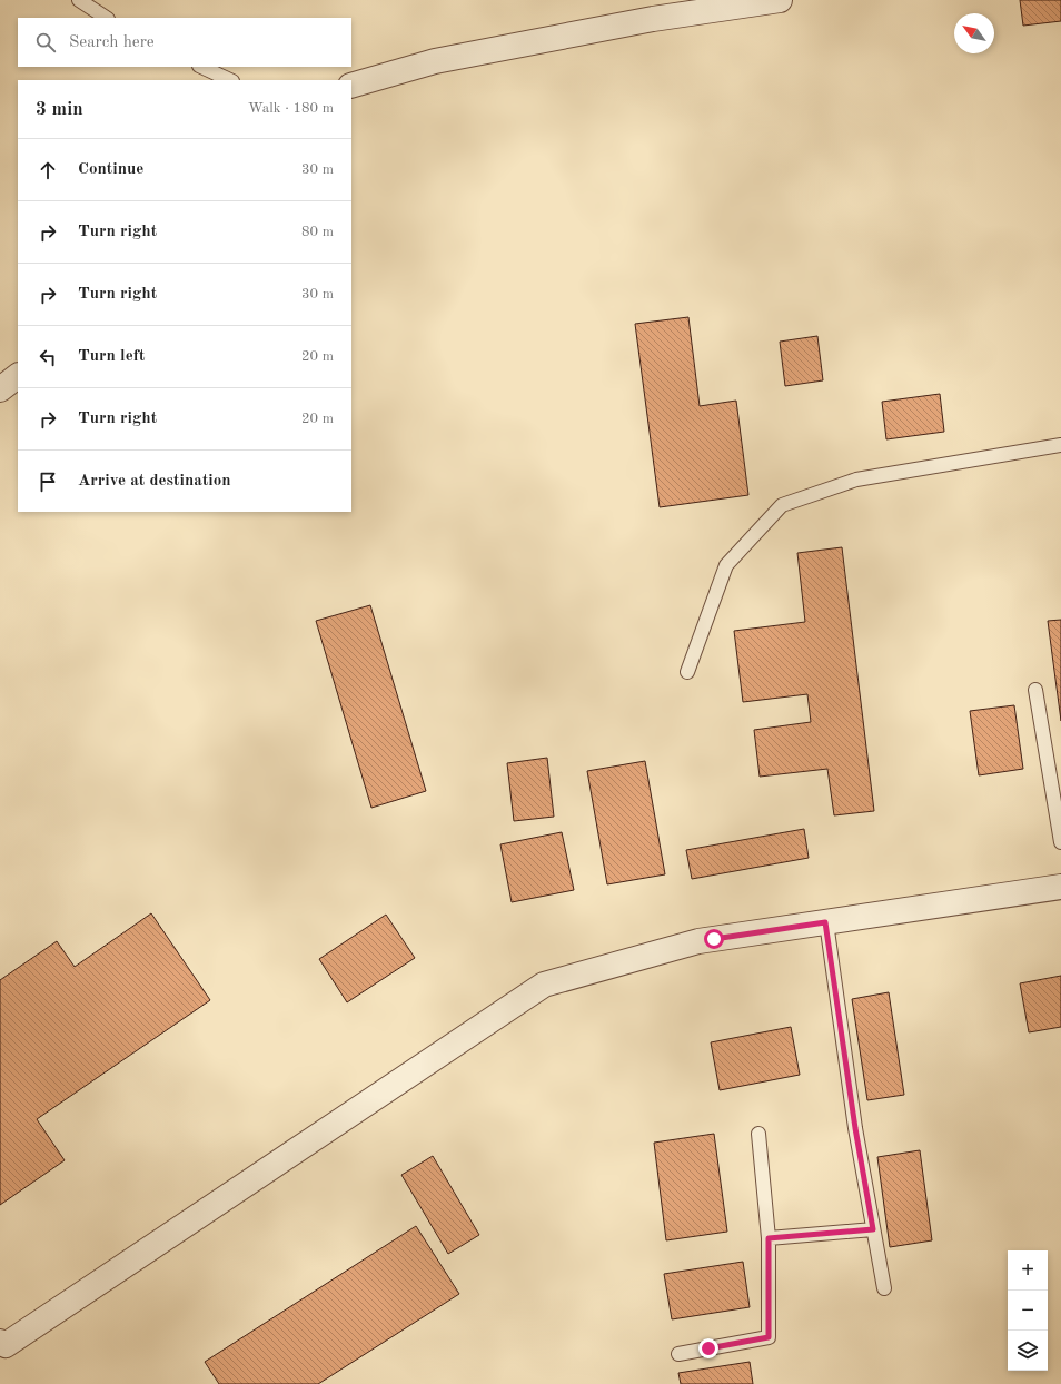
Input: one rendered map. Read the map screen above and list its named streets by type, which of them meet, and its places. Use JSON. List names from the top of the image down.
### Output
{
  "north": "top left",
  "page": {
    "search": "Search here",
    "heading": ["3 min", "Walk · 180 m"],
    "list": [
      ["Continue", "30 m"],
      ["Turn right", "80 m"],
      ["Turn right", "30 m"],
      ["Turn left", "20 m"],
      ["Turn right", "20 m"],
      "Arrive at destination"
    ],
    "map_buttons": ["+", "−"]
  }
}
